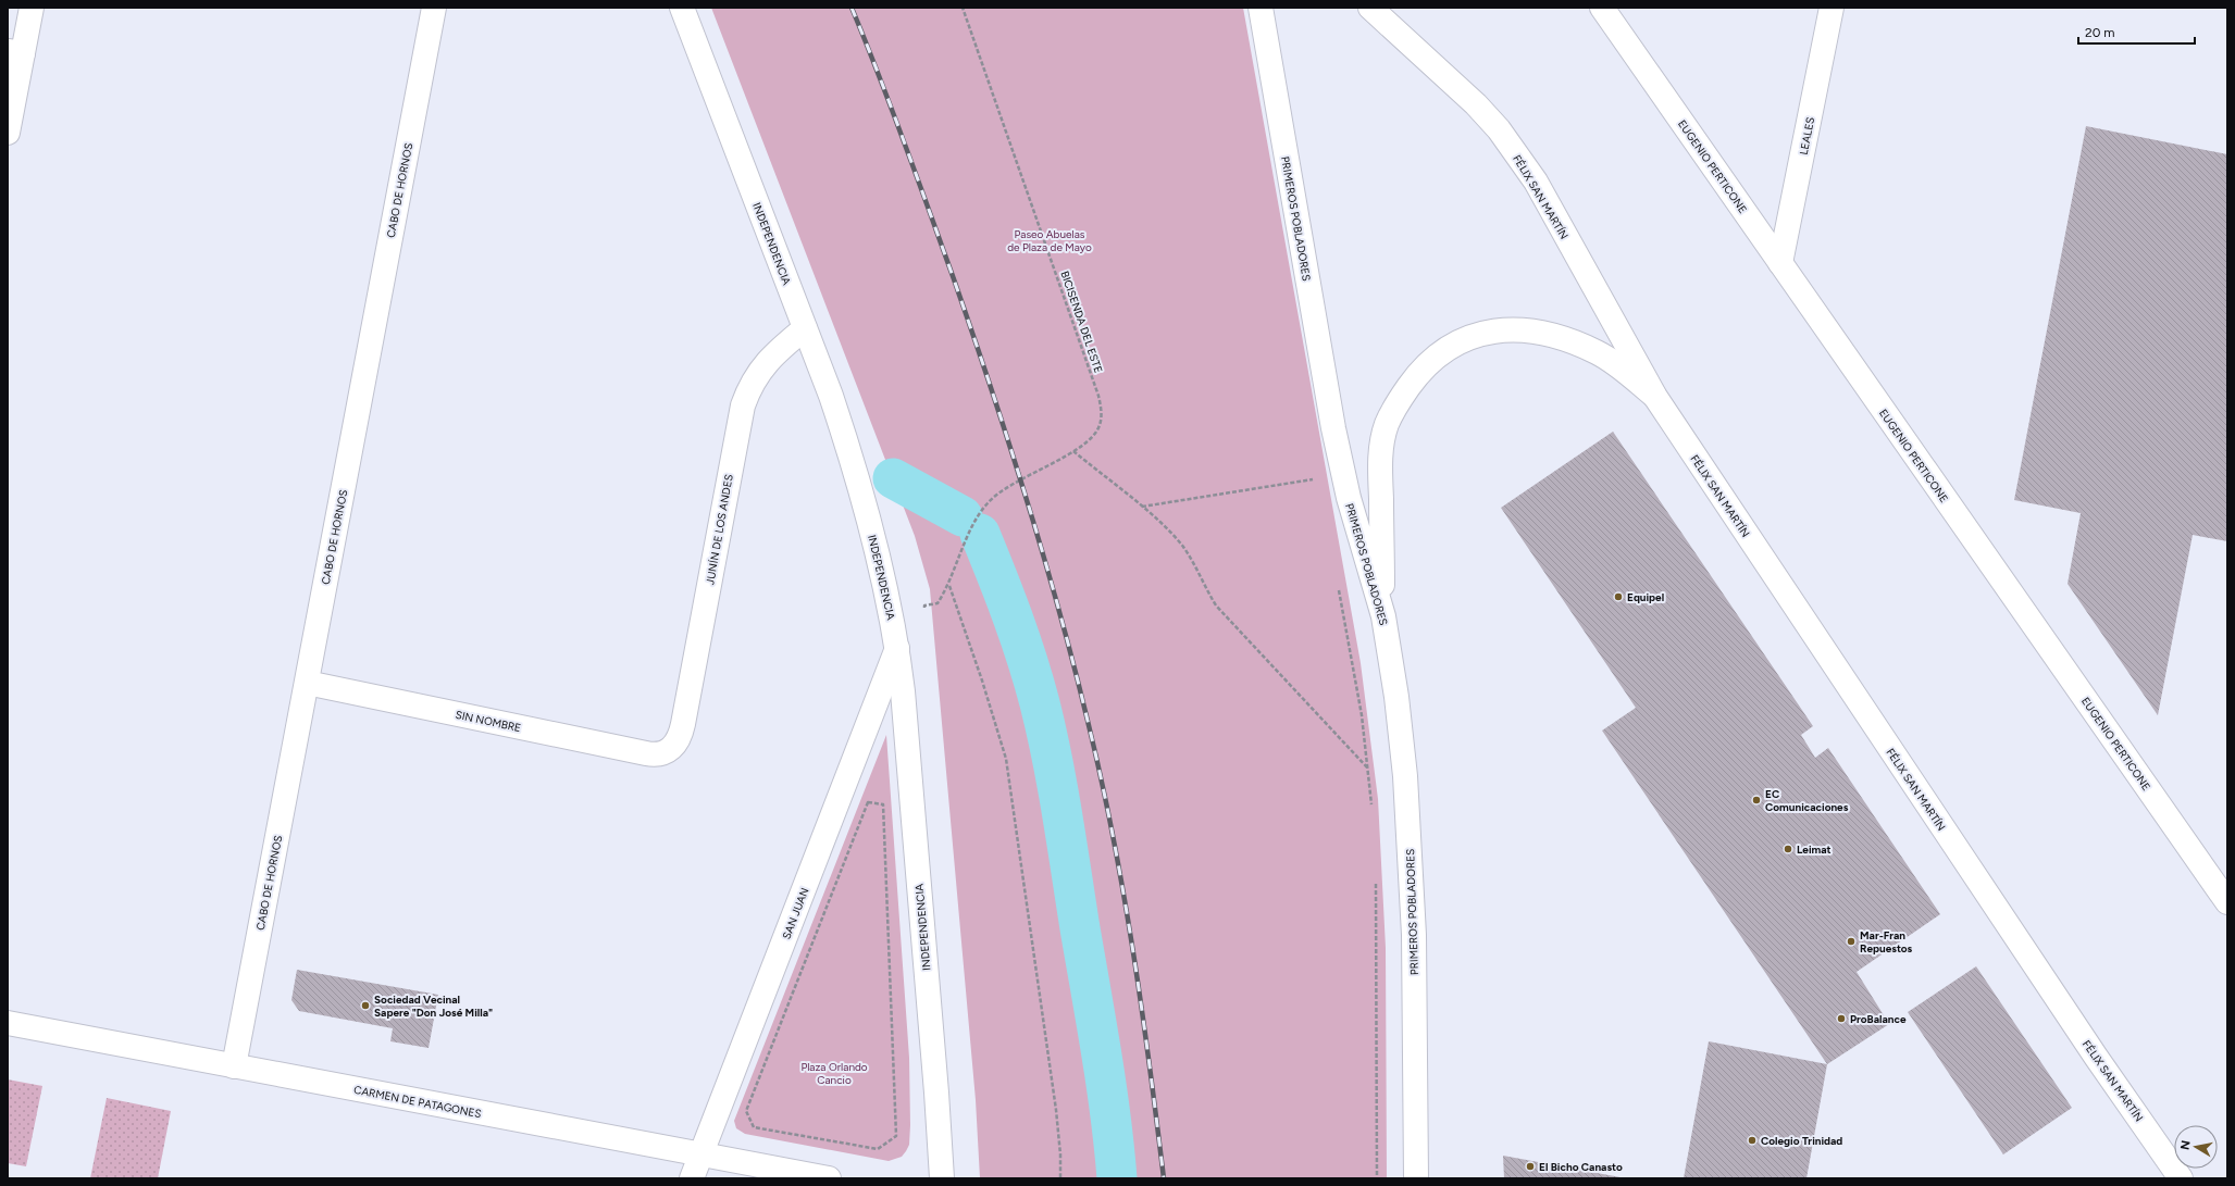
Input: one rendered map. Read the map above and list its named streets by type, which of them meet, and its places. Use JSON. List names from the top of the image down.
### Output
{
  "streets": {
    "main road": [
      "LEALES",
      "EUGENIO PERTICONE",
      "CABO DE HORNOS",
      "FÉLIX SAN MARTÍN",
      "PRIMEROS POBLADORES",
      "INDEPENDENCIA",
      "JUNÍN DE LOS ANDES",
      "SIN NOMBRE",
      "SAN JUAN",
      "CARMEN DE PATAGONES"
    ],
    "path": ["BICISENDA DEL ESTE"]
  },
  "crossings": [
    ["LEALES", "EUGENIO PERTICONE"],
    ["CABO DE HORNOS", "SIN NOMBRE"],
    ["CABO DE HORNOS", "CARMEN DE PATAGONES"],
    ["FÉLIX SAN MARTÍN", "PRIMEROS POBLADORES"],
    ["INDEPENDENCIA", "JUNÍN DE LOS ANDES"],
    ["INDEPENDENCIA", "SAN JUAN"],
    ["JUNÍN DE LOS ANDES", "SIN NOMBRE"],
    ["SAN JUAN", "CARMEN DE PATAGONES"]
  ],
  "parks": ["Paseo Abuelas de Plaza de Mayo", "Plaza Orlando Cancio"],
  "places": [
    "Equipel",
    "EC Comunicaciones",
    "Leimat",
    "Mar-Fran Repuestos",
    "Sociedad Vecinal Sapere \"Don José Milla\"",
    "ProBalance",
    "Colegio Trinidad",
    "El Bicho Canasto"
  ],
  "scale_bar": "20 m",
  "north": "left"
}
